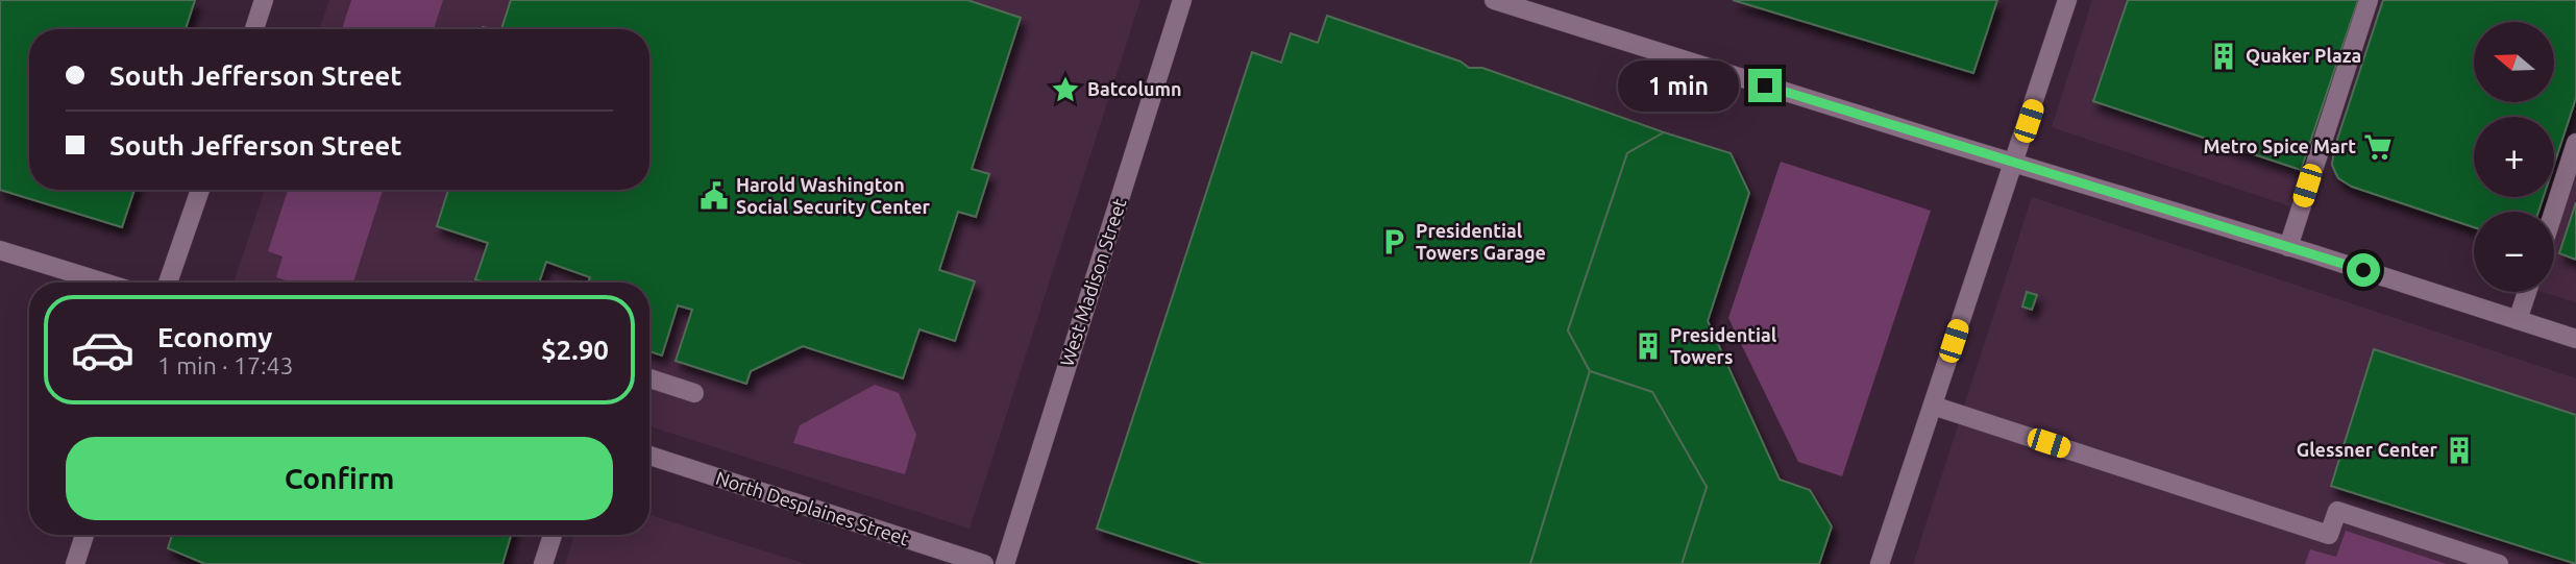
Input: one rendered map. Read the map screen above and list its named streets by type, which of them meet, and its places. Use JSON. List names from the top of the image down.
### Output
{
  "streets": {
    "main road": ["West Madison Street", "North Desplaines Street"]
  },
  "places": {
    "building": ["Quaker Plaza", "Presidential Towers", "Glessner Center"],
    "place": ["Batcolumn"],
    "supermarket": ["Metro Spice Mart"],
    "public building": ["Harold Washington Social Security Center"],
    "parking": ["Presidential Towers Garage"]
  },
  "north": "left",
  "page": {
    "map_buttons": ["+", "−"],
    "banner": ["South Jefferson Street", "South Jefferson Street"],
    "bubble": "1 min",
    "list": [
      {
        "name": "Economy",
        "note": "1 min · 17:43",
        "value": "$2.90"
      }
    ],
    "buttons": "Confirm"
  }
}
